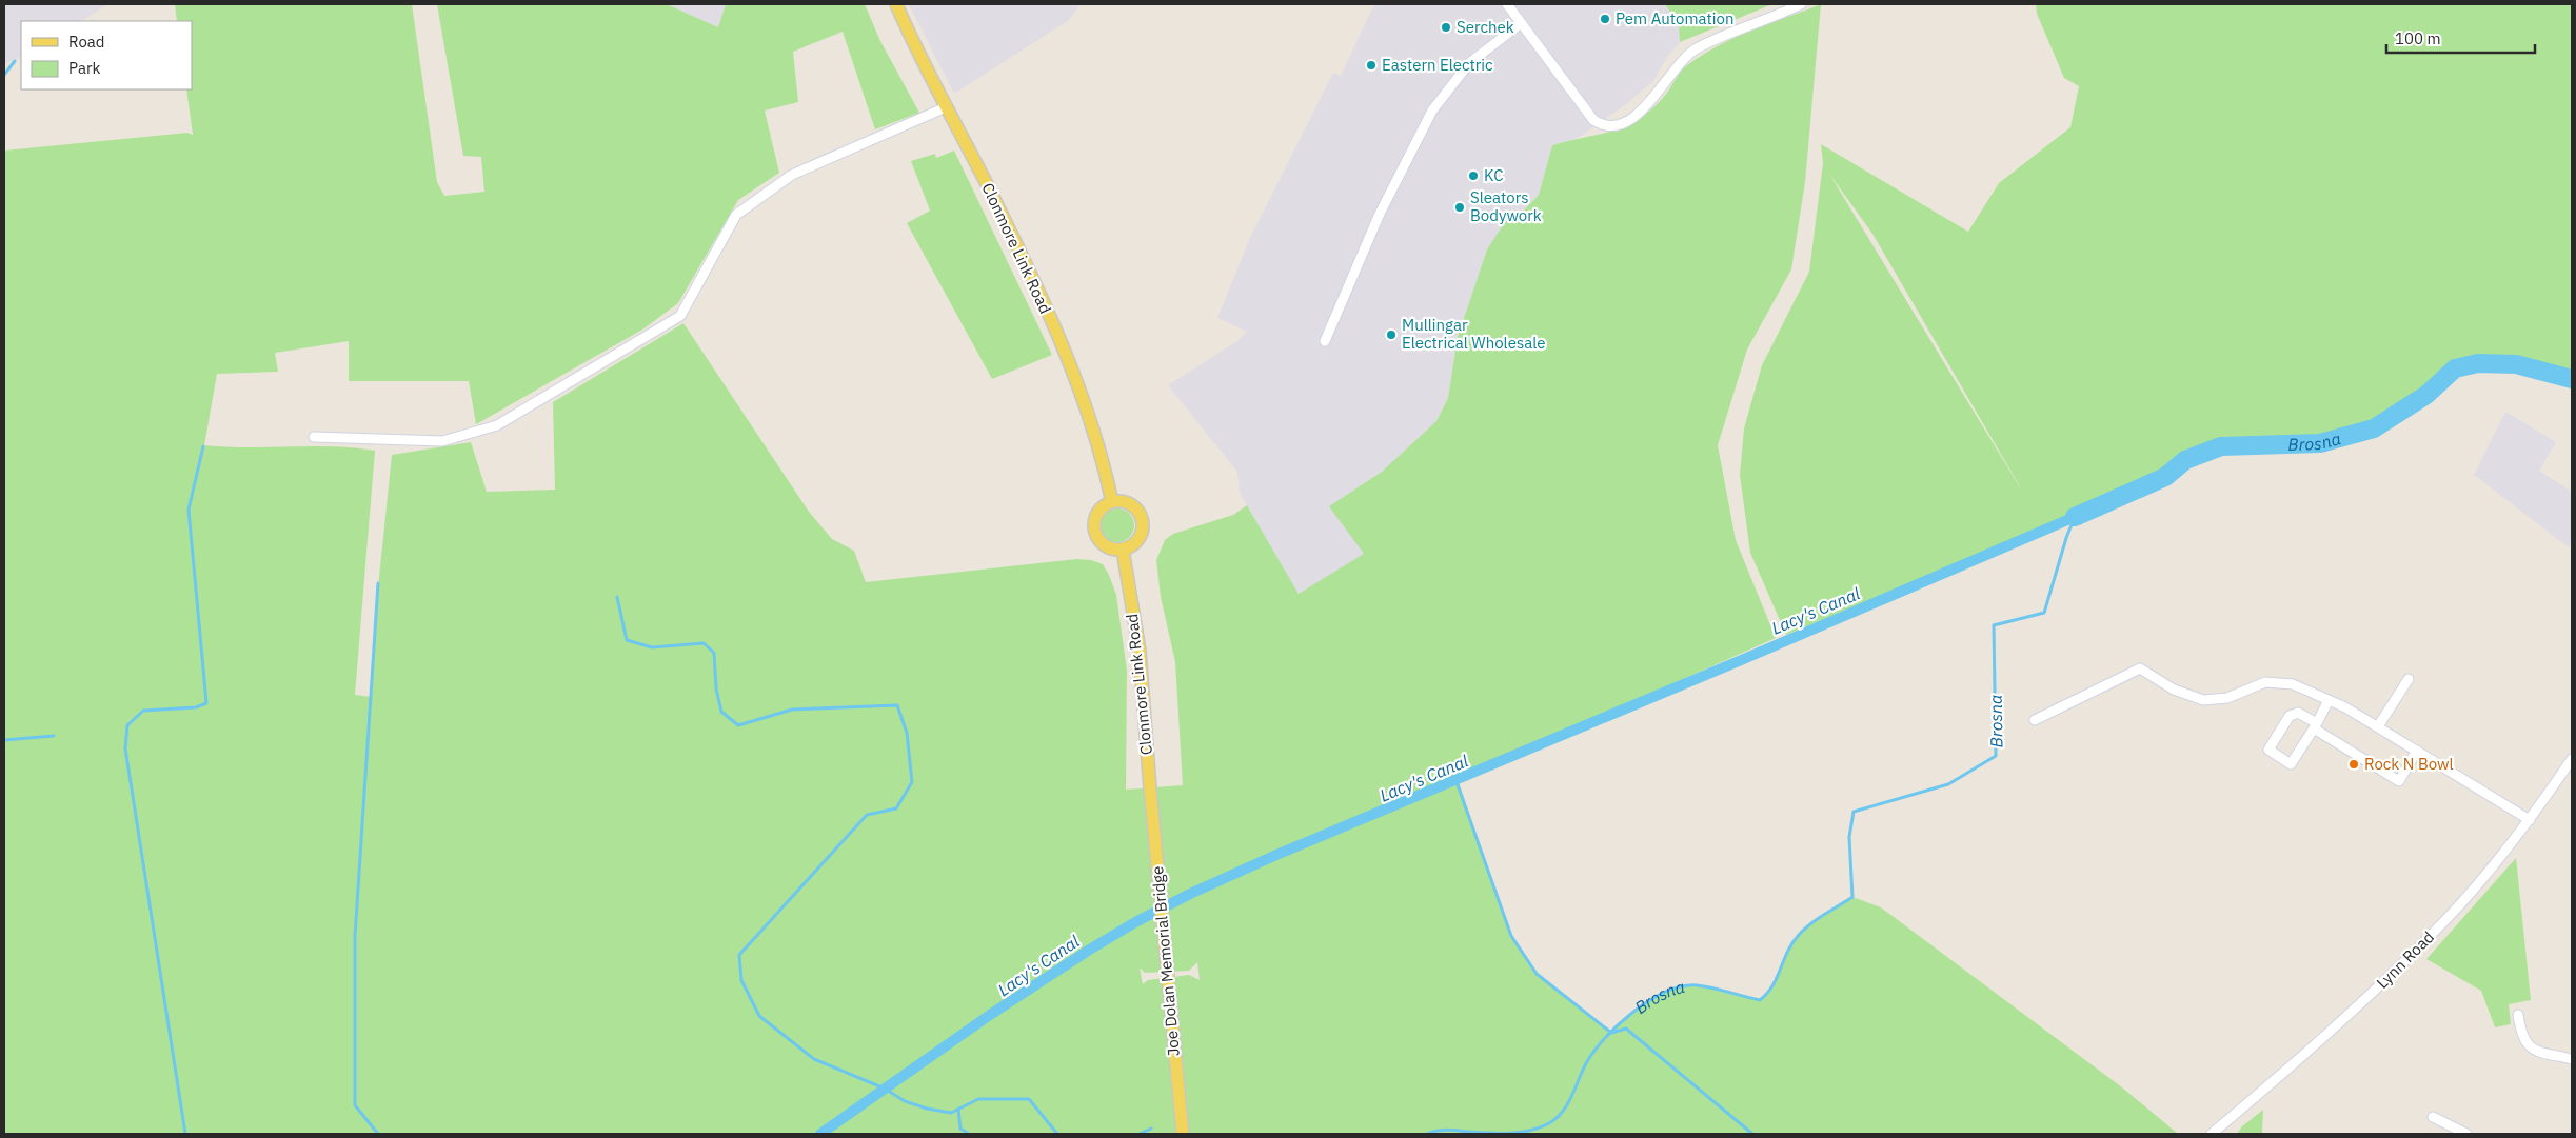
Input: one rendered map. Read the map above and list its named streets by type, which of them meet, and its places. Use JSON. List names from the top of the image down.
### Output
{
  "streets": {
    "main road": ["Clonmore Link Road", "Joe Dolan Memorial Bridge"],
    "street": ["Lynn Road"]
  },
  "crossings": [
    ["Clonmore Link Road", "Joe Dolan Memorial Bridge"]
  ],
  "water": ["Brosna", "Lacy's Canal"],
  "places": [
    "Pem Automation",
    "Serchek",
    "Eastern Electric",
    "KC",
    "Sleators Bodywork",
    "Mullingar Electrical Wholesale",
    "Rock N Bowl"
  ],
  "legend": ["Road", "Park"],
  "scale_bar": "100 m"
}
